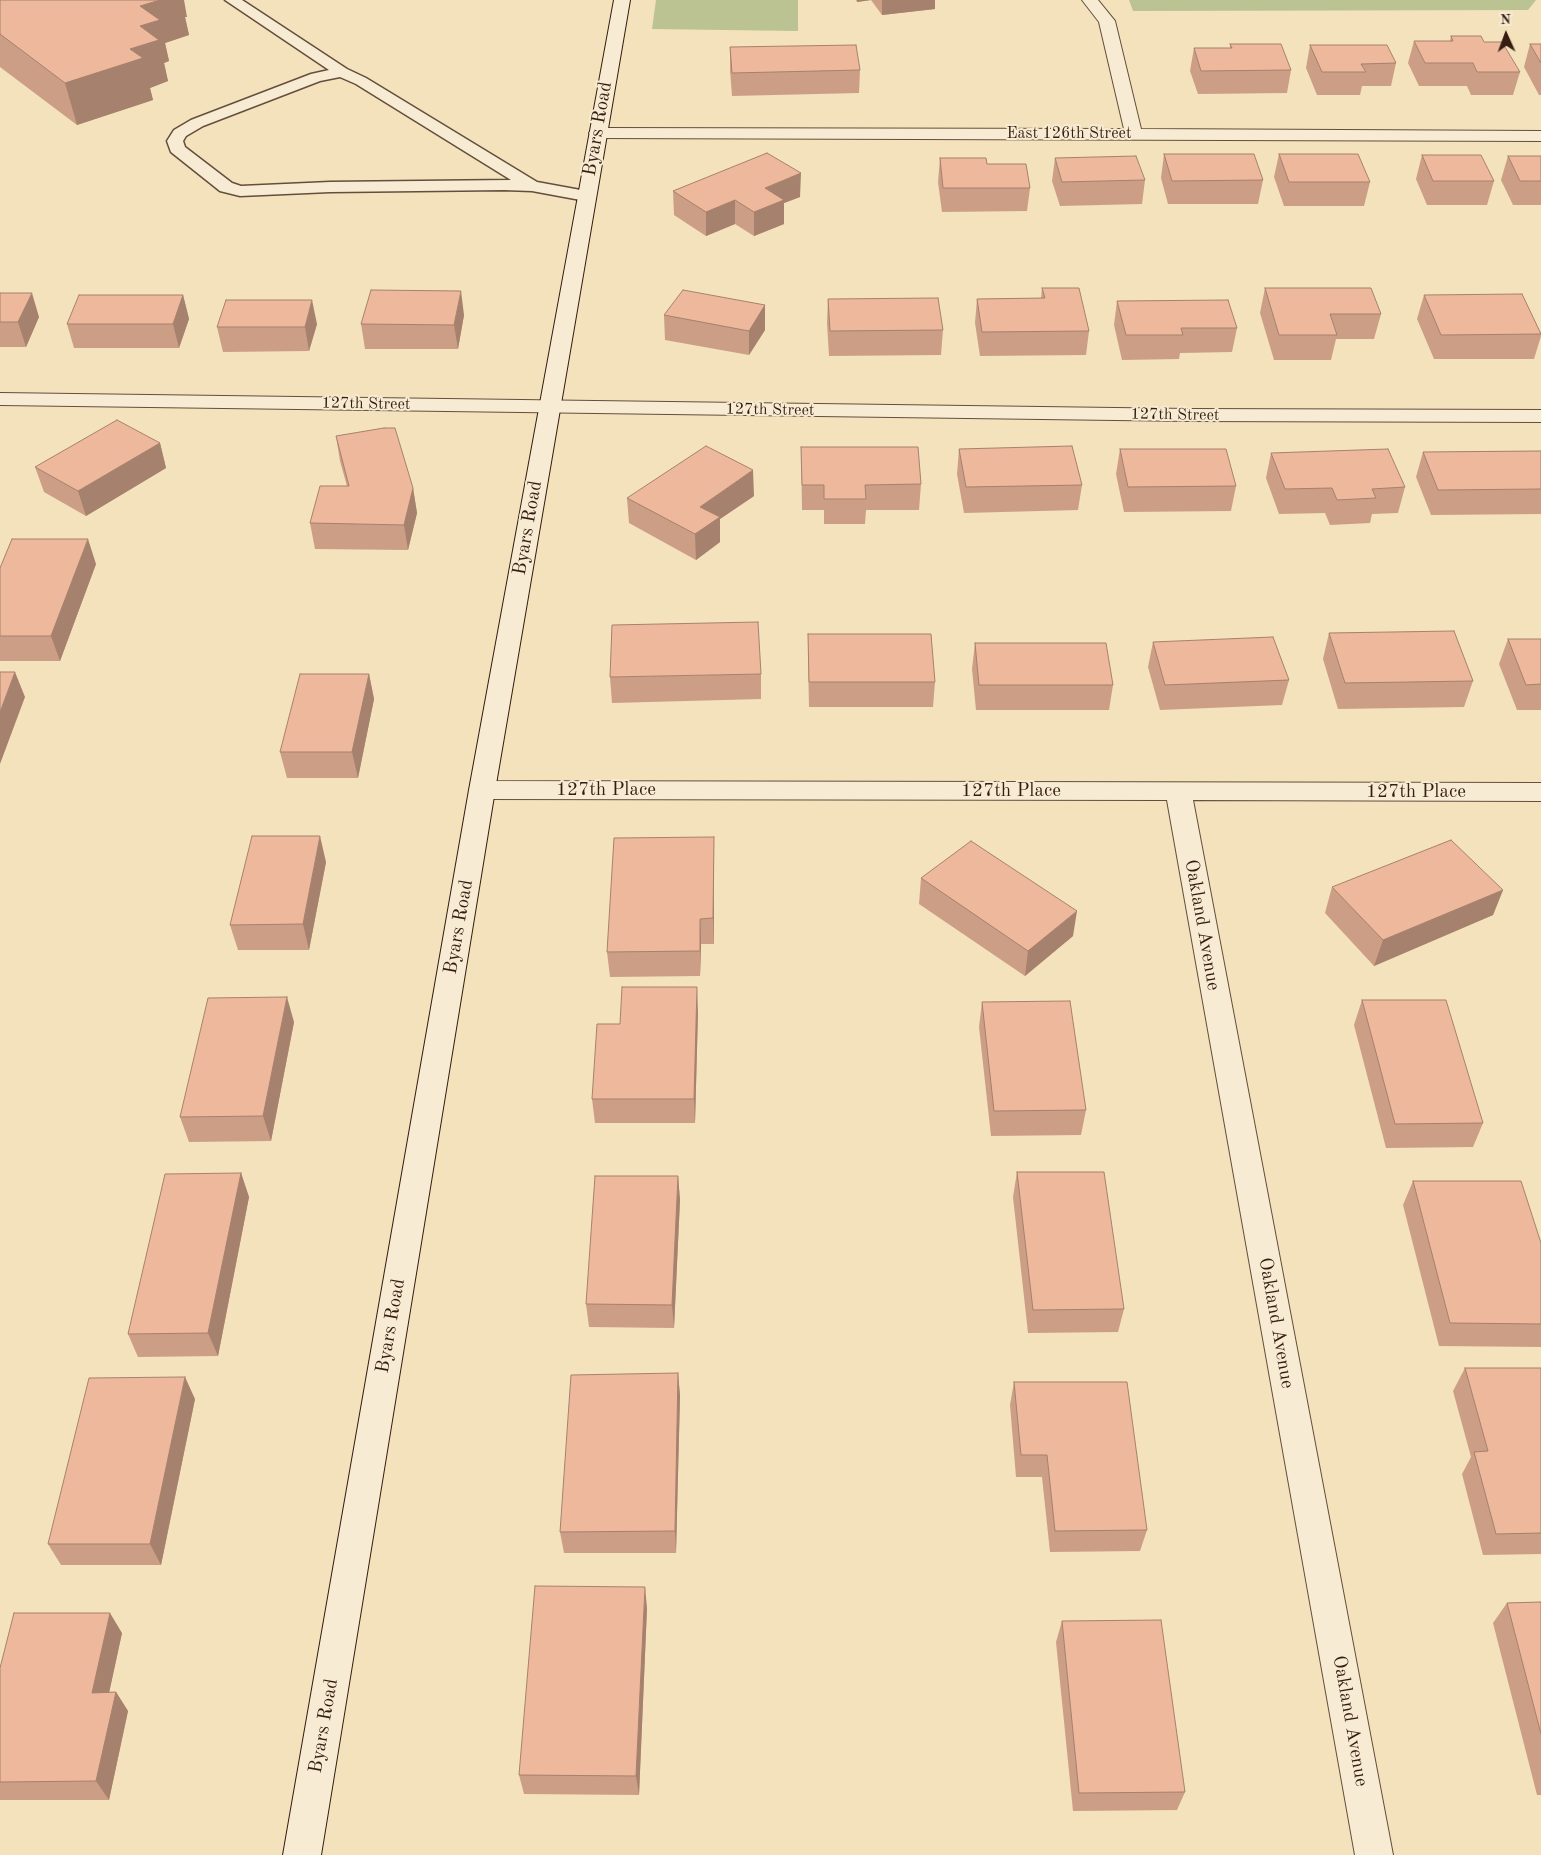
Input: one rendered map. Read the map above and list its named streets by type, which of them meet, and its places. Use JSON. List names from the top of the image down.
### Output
{
  "streets": {
    "street": [
      "Byars Road",
      "East 126th Street",
      "127th Street",
      "127th Place",
      "Oakland Avenue"
    ]
  },
  "crossings": [
    ["Byars Road", "East 126th Street"],
    ["Byars Road", "127th Street"],
    ["Byars Road", "127th Place"],
    ["127th Place", "Oakland Avenue"]
  ],
  "north": "top"
}
